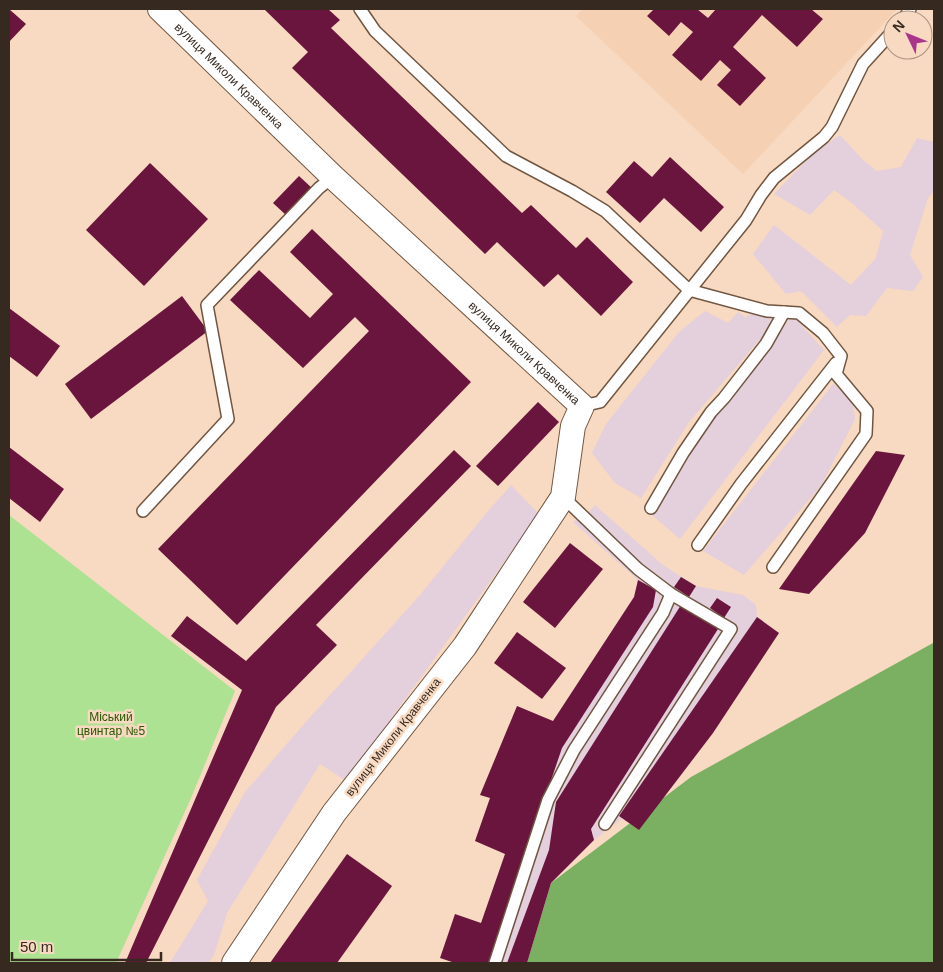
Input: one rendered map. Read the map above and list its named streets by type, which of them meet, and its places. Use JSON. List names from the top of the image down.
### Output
{
  "streets": {
    "street": ["вулиця Миколи Кравченка"]
  },
  "parks": ["Міський цвинтар №5"],
  "scale_bar": "50 m",
  "north": "top left"
}
